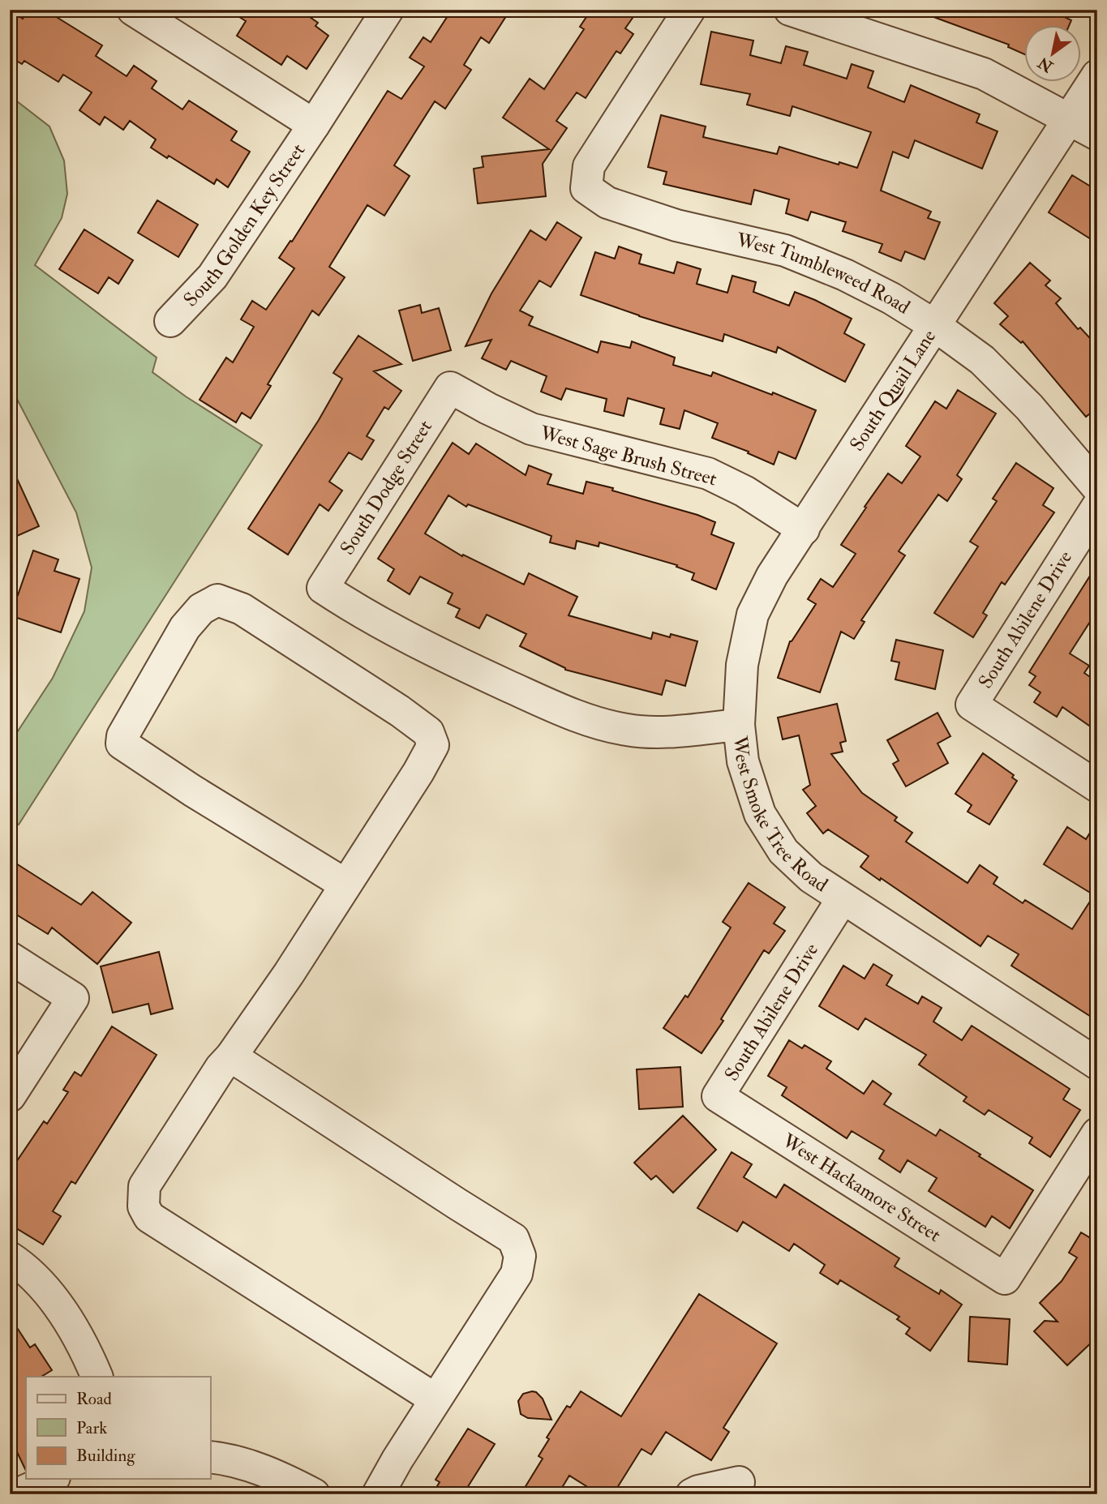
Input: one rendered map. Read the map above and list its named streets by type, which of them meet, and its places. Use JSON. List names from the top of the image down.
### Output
{
  "streets": {
    "street": [
      "South Golden Key Street",
      "West Tumbleweed Road",
      "South Quail Lane",
      "West Sage Brush Street",
      "South Dodge Street",
      "South Abilene Drive",
      "West Smoke Tree Road",
      "West Hackamore Street"
    ]
  },
  "crossings": [
    ["West Tumbleweed Road", "South Quail Lane"],
    ["South Quail Lane", "West Sage Brush Street"],
    ["South Quail Lane", "West Smoke Tree Road"],
    ["West Sage Brush Street", "South Dodge Street"],
    ["South Dodge Street", "West Smoke Tree Road"],
    ["South Abilene Drive", "West Smoke Tree Road"],
    ["South Abilene Drive", "West Hackamore Street"]
  ],
  "legend": ["Road", "Park", "Building"],
  "north": "bottom left"
}
